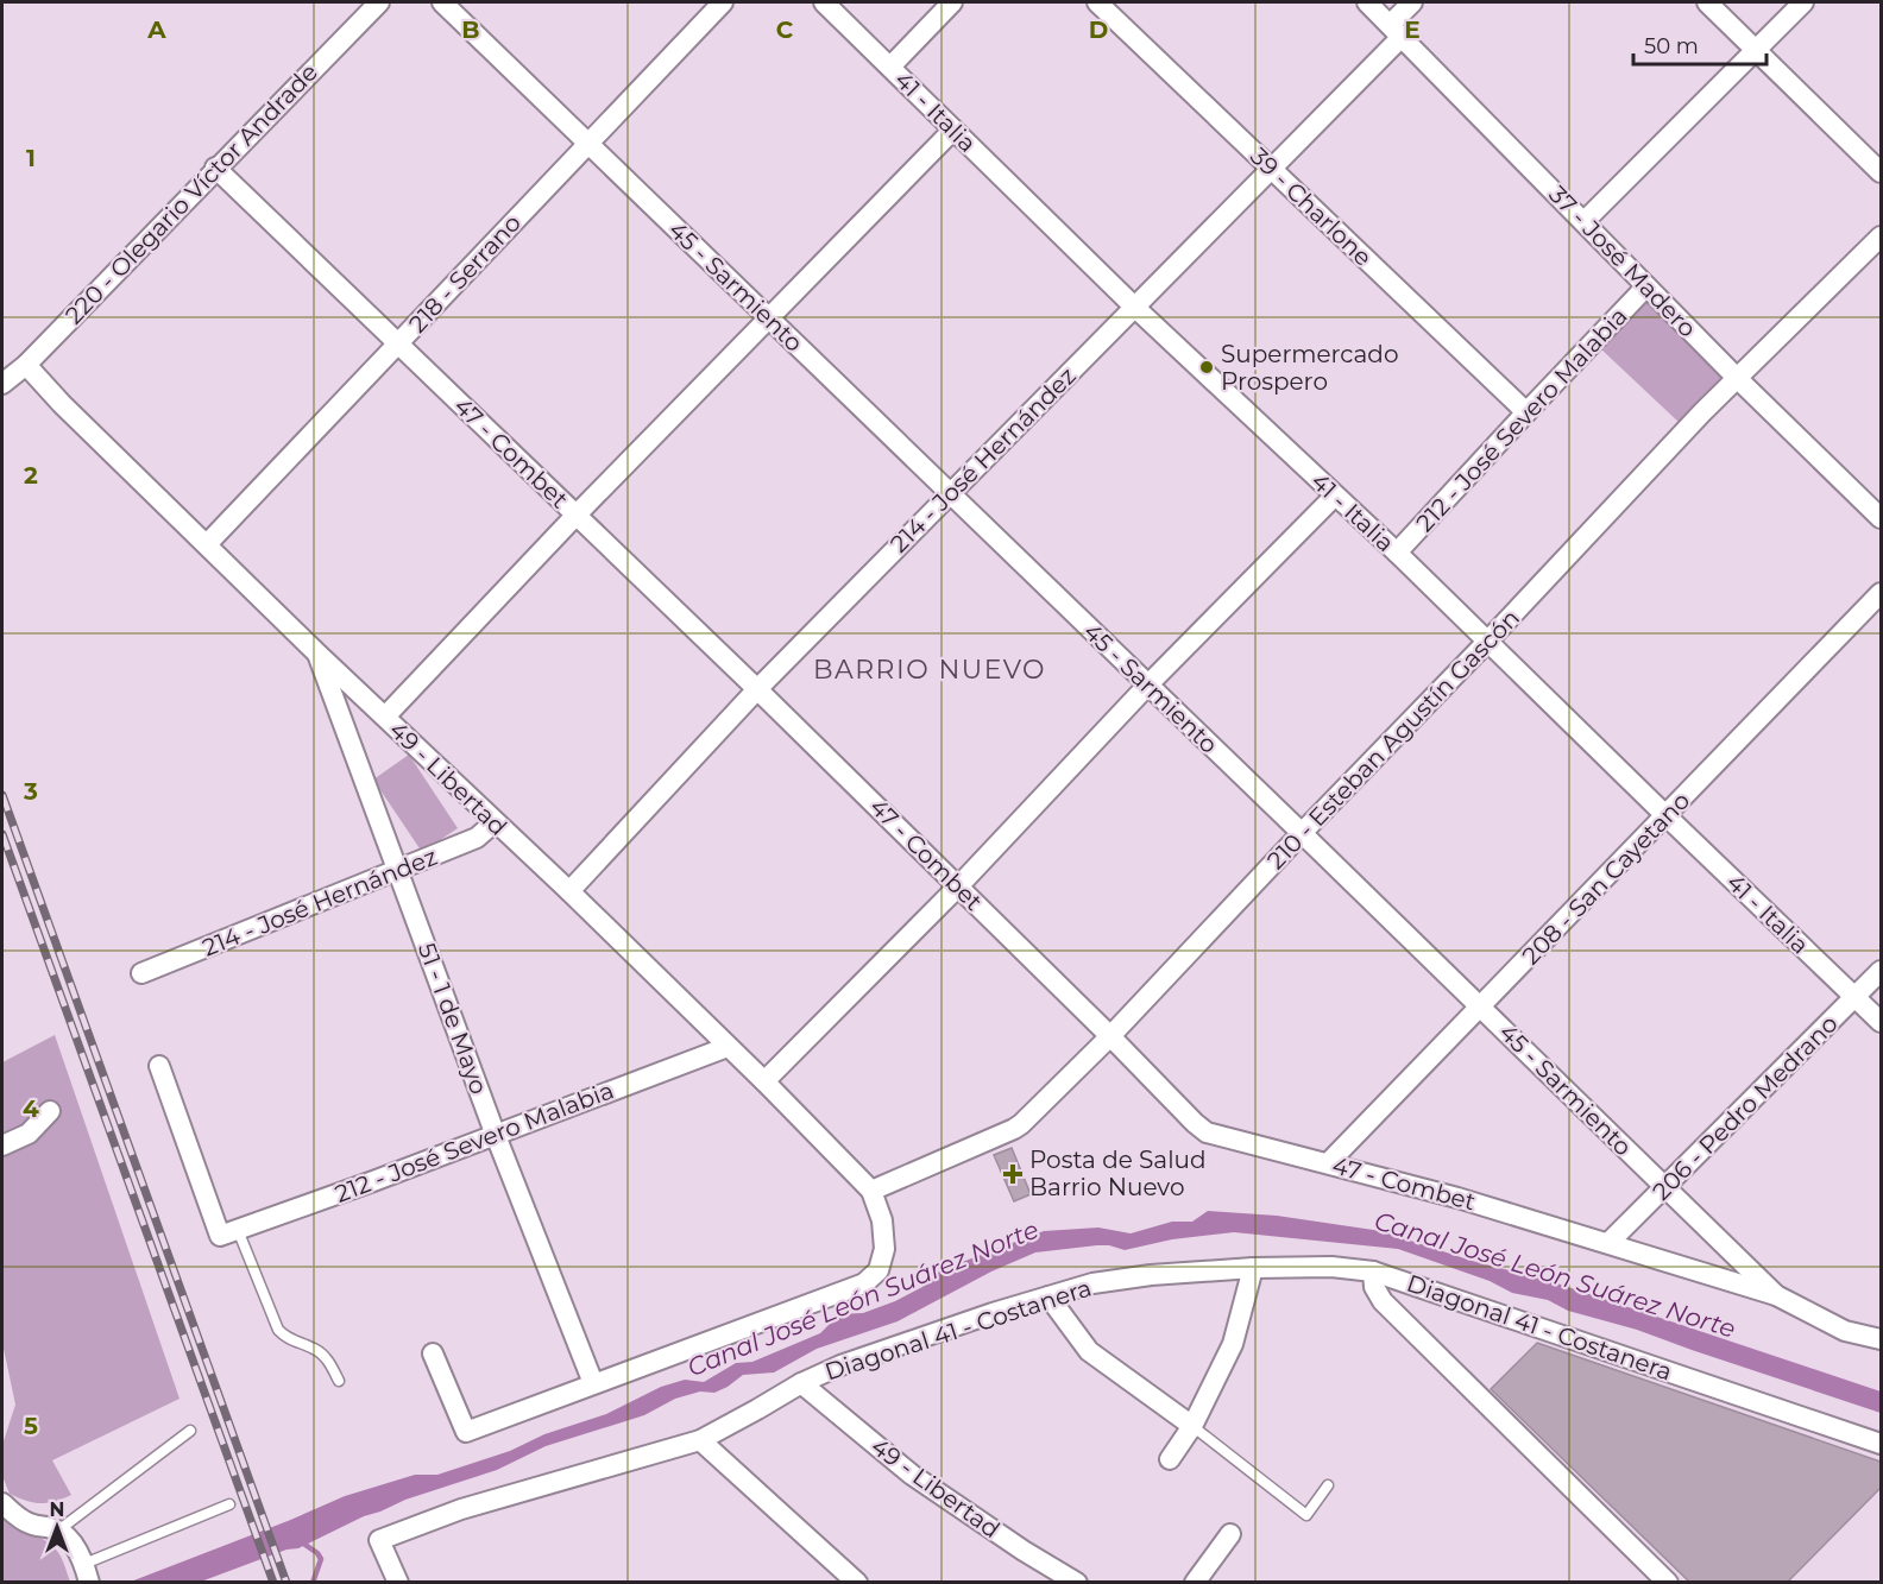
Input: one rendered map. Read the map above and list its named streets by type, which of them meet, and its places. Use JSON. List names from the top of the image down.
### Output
{
  "streets": {
    "street": [
      "41 - Italia",
      "220 - Olegario Víctor Andrade",
      "39 - Charlone",
      "37 - José Madero",
      "218 - Serrano",
      "45 - Sarmiento",
      "212 - José Severo Malabia",
      "47 - Combet",
      "214 - José Hernández",
      "210 - Esteban Agustín Gascón",
      "49 - Libertad",
      "208 - San Cayetano",
      "51 - 1 de Mayo",
      "206 - Pedro Medrano",
      "Diagonal 41 - Costanera"
    ]
  },
  "crossings": [
    ["41 - Italia", "212 - José Severo Malabia"],
    ["41 - Italia", "214 - José Hernández"],
    ["41 - Italia", "210 - Esteban Agustín Gascón"],
    ["41 - Italia", "208 - San Cayetano"],
    ["41 - Italia", "206 - Pedro Medrano"],
    ["220 - Olegario Víctor Andrade", "47 - Combet"],
    ["220 - Olegario Víctor Andrade", "49 - Libertad"],
    ["39 - Charlone", "212 - José Severo Malabia"],
    ["39 - Charlone", "214 - José Hernández"],
    ["37 - José Madero", "212 - José Severo Malabia"],
    ["37 - José Madero", "214 - José Hernández"],
    ["37 - José Madero", "210 - Esteban Agustín Gascón"],
    ["218 - Serrano", "45 - Sarmiento"],
    ["218 - Serrano", "47 - Combet"],
    ["218 - Serrano", "49 - Libertad"],
    ["45 - Sarmiento", "47 - Combet"],
    ["45 - Sarmiento", "214 - José Hernández"],
    ["45 - Sarmiento", "210 - Esteban Agustín Gascón"],
    ["45 - Sarmiento", "208 - San Cayetano"],
    ["45 - Sarmiento", "206 - Pedro Medrano"],
    ["212 - José Severo Malabia", "49 - Libertad"],
    ["212 - José Severo Malabia", "51 - 1 de Mayo"],
    ["47 - Combet", "214 - José Hernández"],
    ["47 - Combet", "210 - Esteban Agustín Gascón"],
    ["47 - Combet", "208 - San Cayetano"],
    ["47 - Combet", "206 - Pedro Medrano"],
    ["214 - José Hernández", "49 - Libertad"],
    ["214 - José Hernández", "51 - 1 de Mayo"],
    ["210 - Esteban Agustín Gascón", "49 - Libertad"],
    ["49 - Libertad", "51 - 1 de Mayo"],
    ["49 - Libertad", "Diagonal 41 - Costanera"]
  ],
  "districts": ["BARRIO NUEVO"],
  "water": ["Canal José León Suárez Norte"],
  "places": {
    "other": ["Supermercado Prospero"],
    "health": ["Posta de Salud Barrio Nuevo"]
  },
  "scale_bar": "50 m",
  "north": "top",
  "grid": {
    "columns": [
      "A",
      "B",
      "C",
      "D",
      "E"
    ],
    "rows": [
      "1",
      "2",
      "3",
      "4",
      "5"
    ]
  }
}
